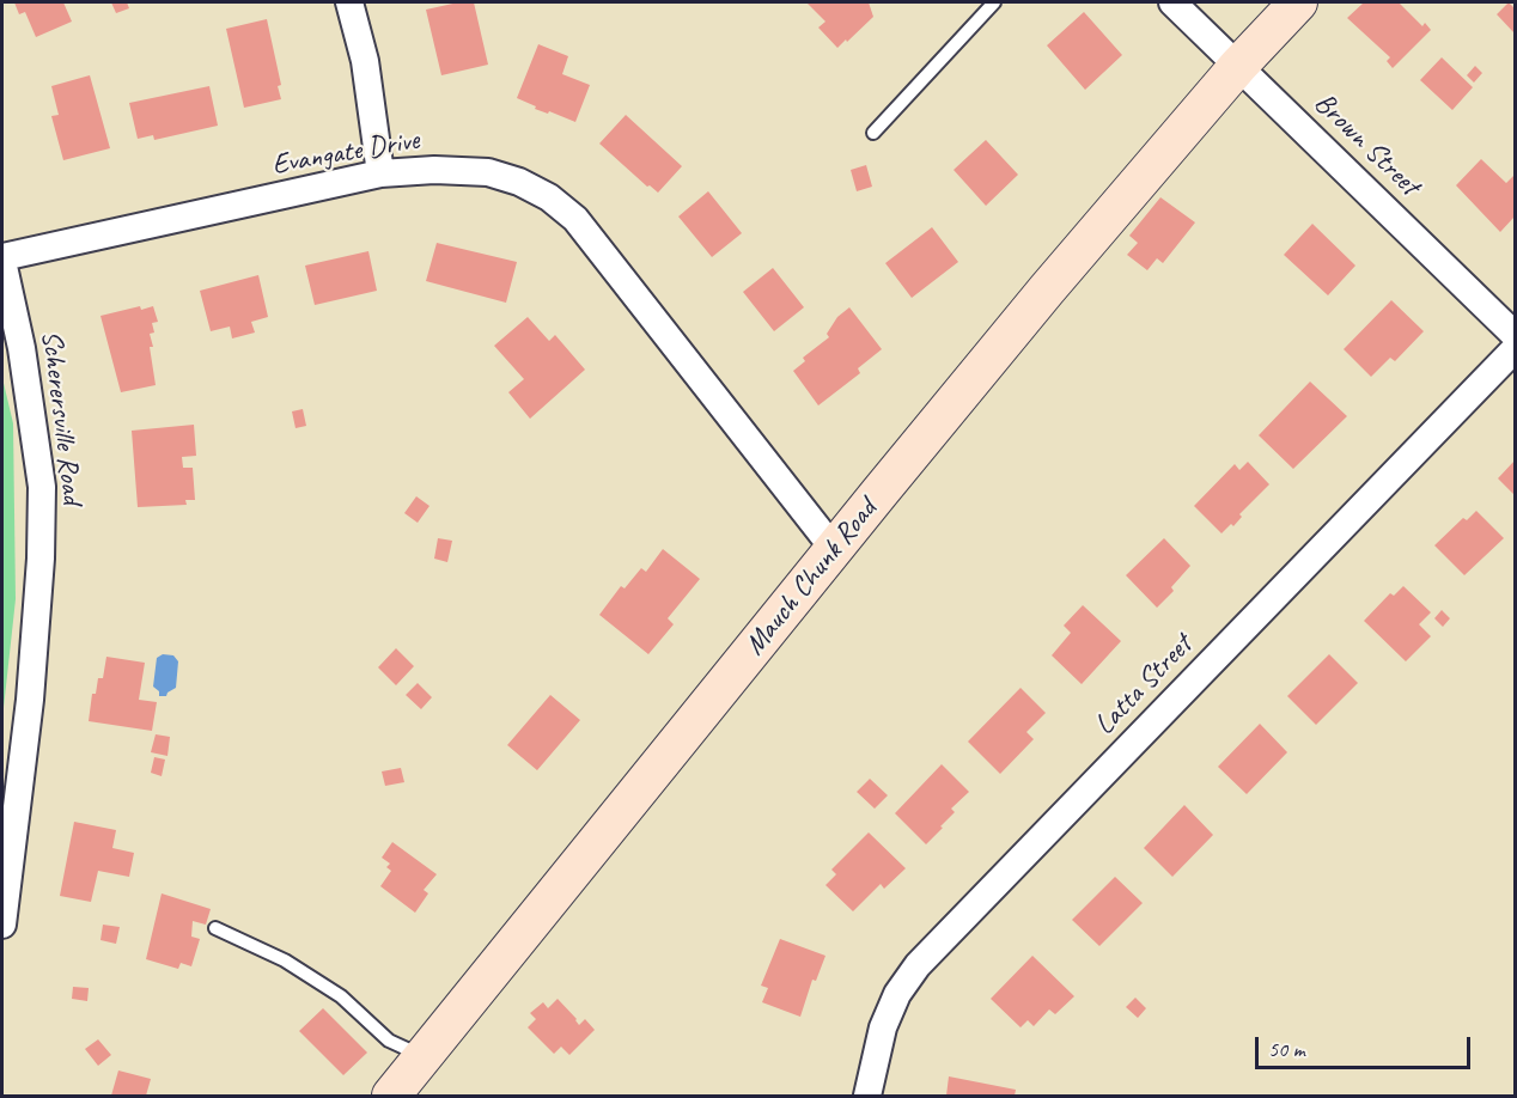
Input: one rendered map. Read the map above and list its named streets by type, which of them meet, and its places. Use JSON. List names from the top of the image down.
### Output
{
  "streets": {
    "main road": ["Mauch Chunk Road"],
    "street": [
      "Brown Street",
      "Evangate Drive",
      "Scherersville Road",
      "Latta Street"
    ]
  },
  "crossings": [
    ["Brown Street", "Mauch Chunk Road"],
    ["Evangate Drive", "Scherersville Road"],
    ["Evangate Drive", "Mauch Chunk Road"]
  ],
  "scale_bar": "50 m"
}
